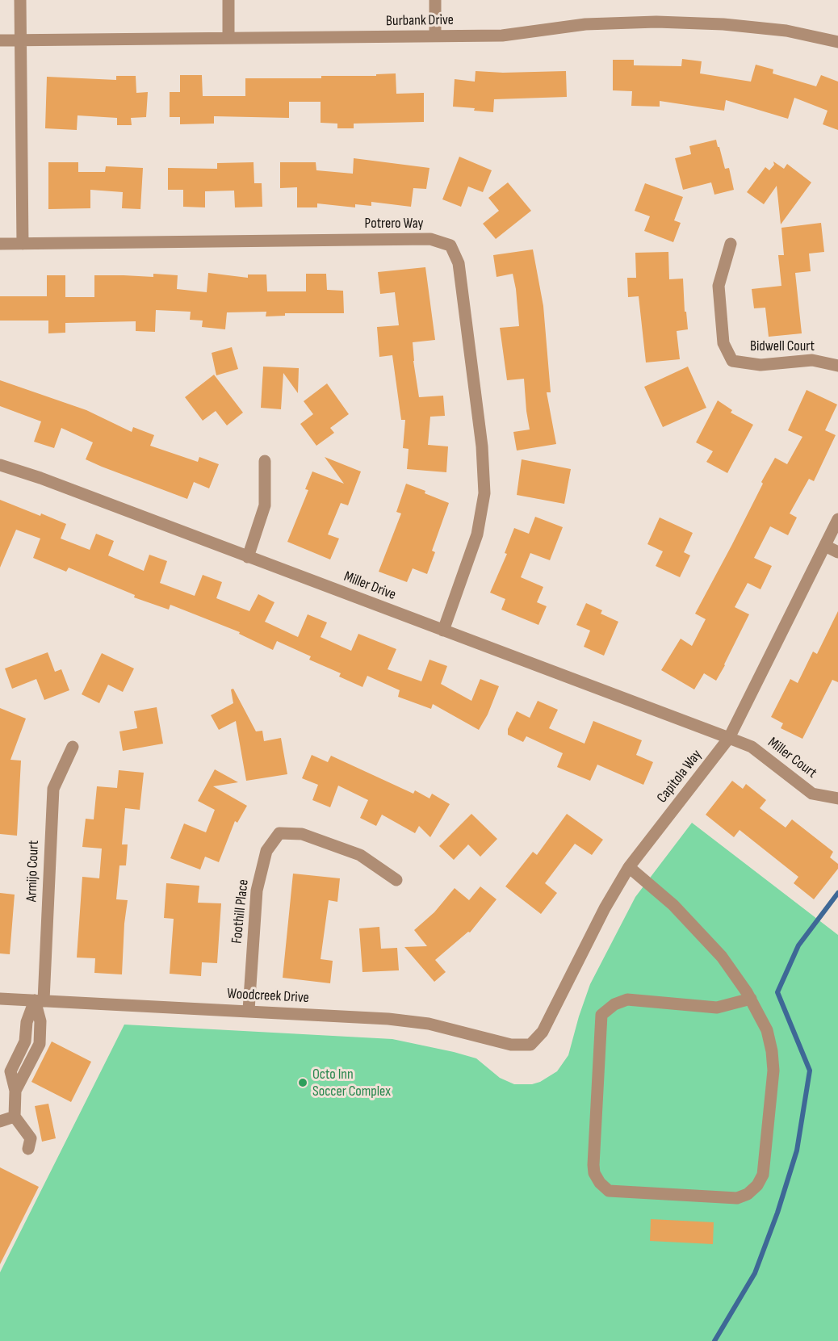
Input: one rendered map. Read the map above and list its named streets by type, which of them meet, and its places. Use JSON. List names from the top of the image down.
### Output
{
  "streets": {
    "street": [
      "Burbank Drive",
      "Potrero Way",
      "Bidwell Court",
      "Miller Drive",
      "Miller Court",
      "Capitola Way",
      "Armijo Court",
      "Foothill Place",
      "Woodcreek Drive"
    ]
  },
  "crossings": [
    ["Potrero Way", "Miller Drive"],
    ["Miller Drive", "Miller Court"],
    ["Miller Drive", "Capitola Way"],
    ["Miller Court", "Capitola Way"],
    ["Capitola Way", "Woodcreek Drive"],
    ["Armijo Court", "Woodcreek Drive"],
    ["Foothill Place", "Woodcreek Drive"]
  ],
  "places": ["Octo Inn Soccer Complex"]
}
